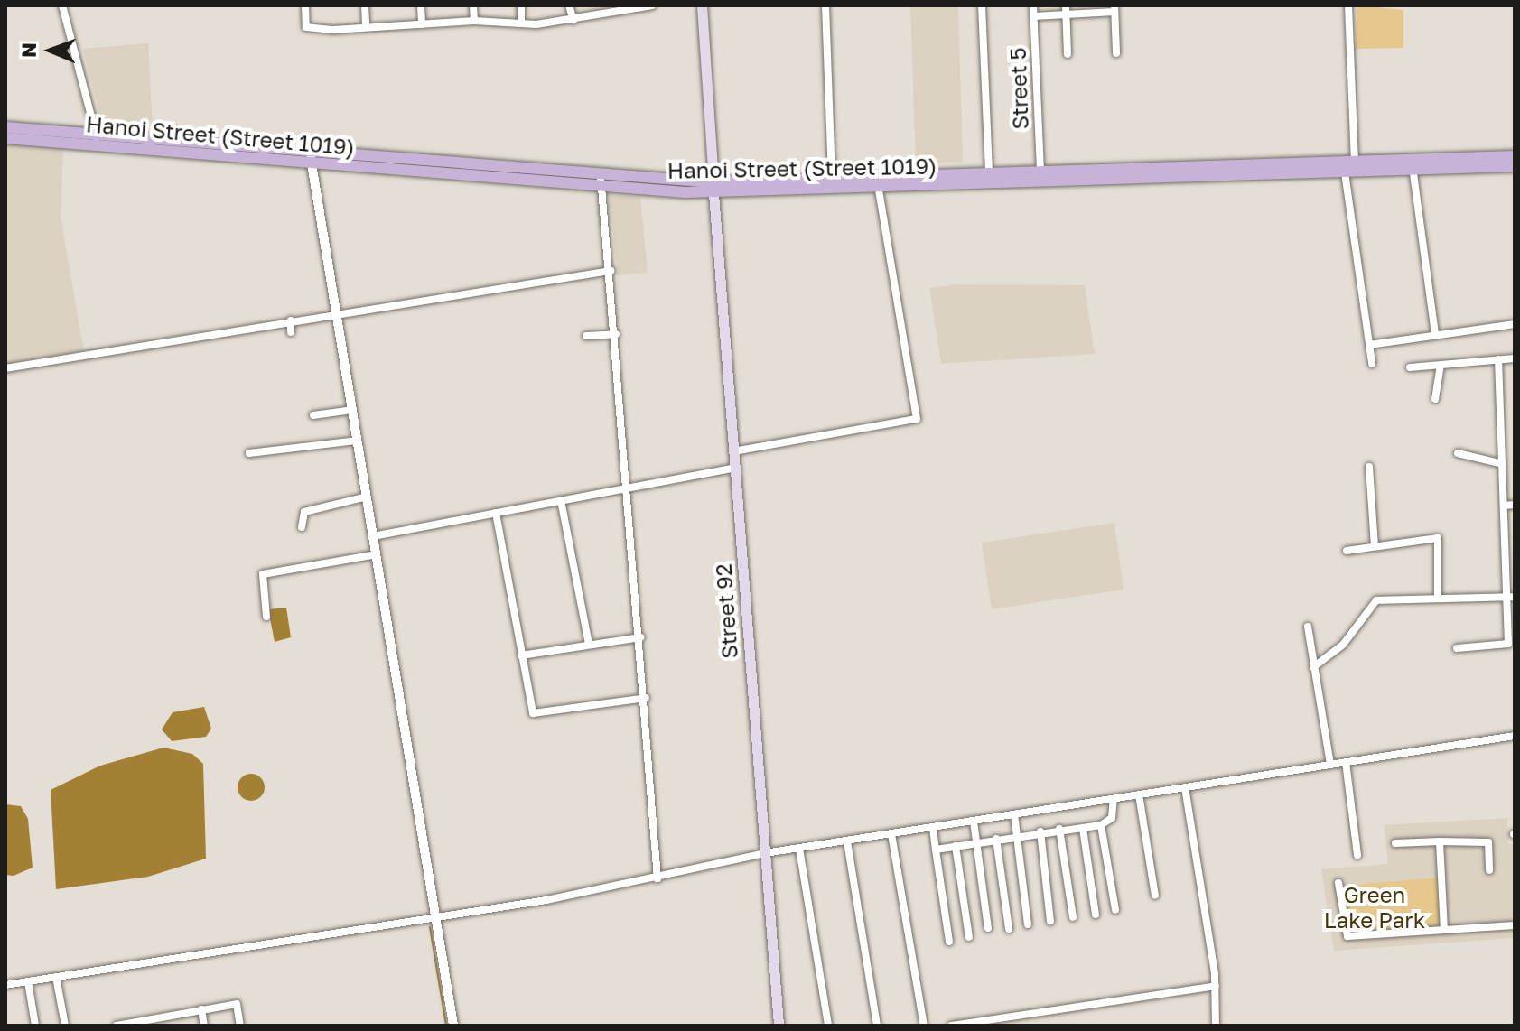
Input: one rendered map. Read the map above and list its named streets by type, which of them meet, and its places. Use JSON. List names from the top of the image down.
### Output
{
  "streets": {
    "main road": ["Hanoi Street (Street 1019)", "Street 92"],
    "street": ["Street 5"]
  },
  "crossings": [
    ["Street 5", "Hanoi Street (Street 1019)"],
    ["Hanoi Street (Street 1019)", "Street 92"]
  ],
  "parks": ["Green Lake Park"],
  "north": "left"
}
